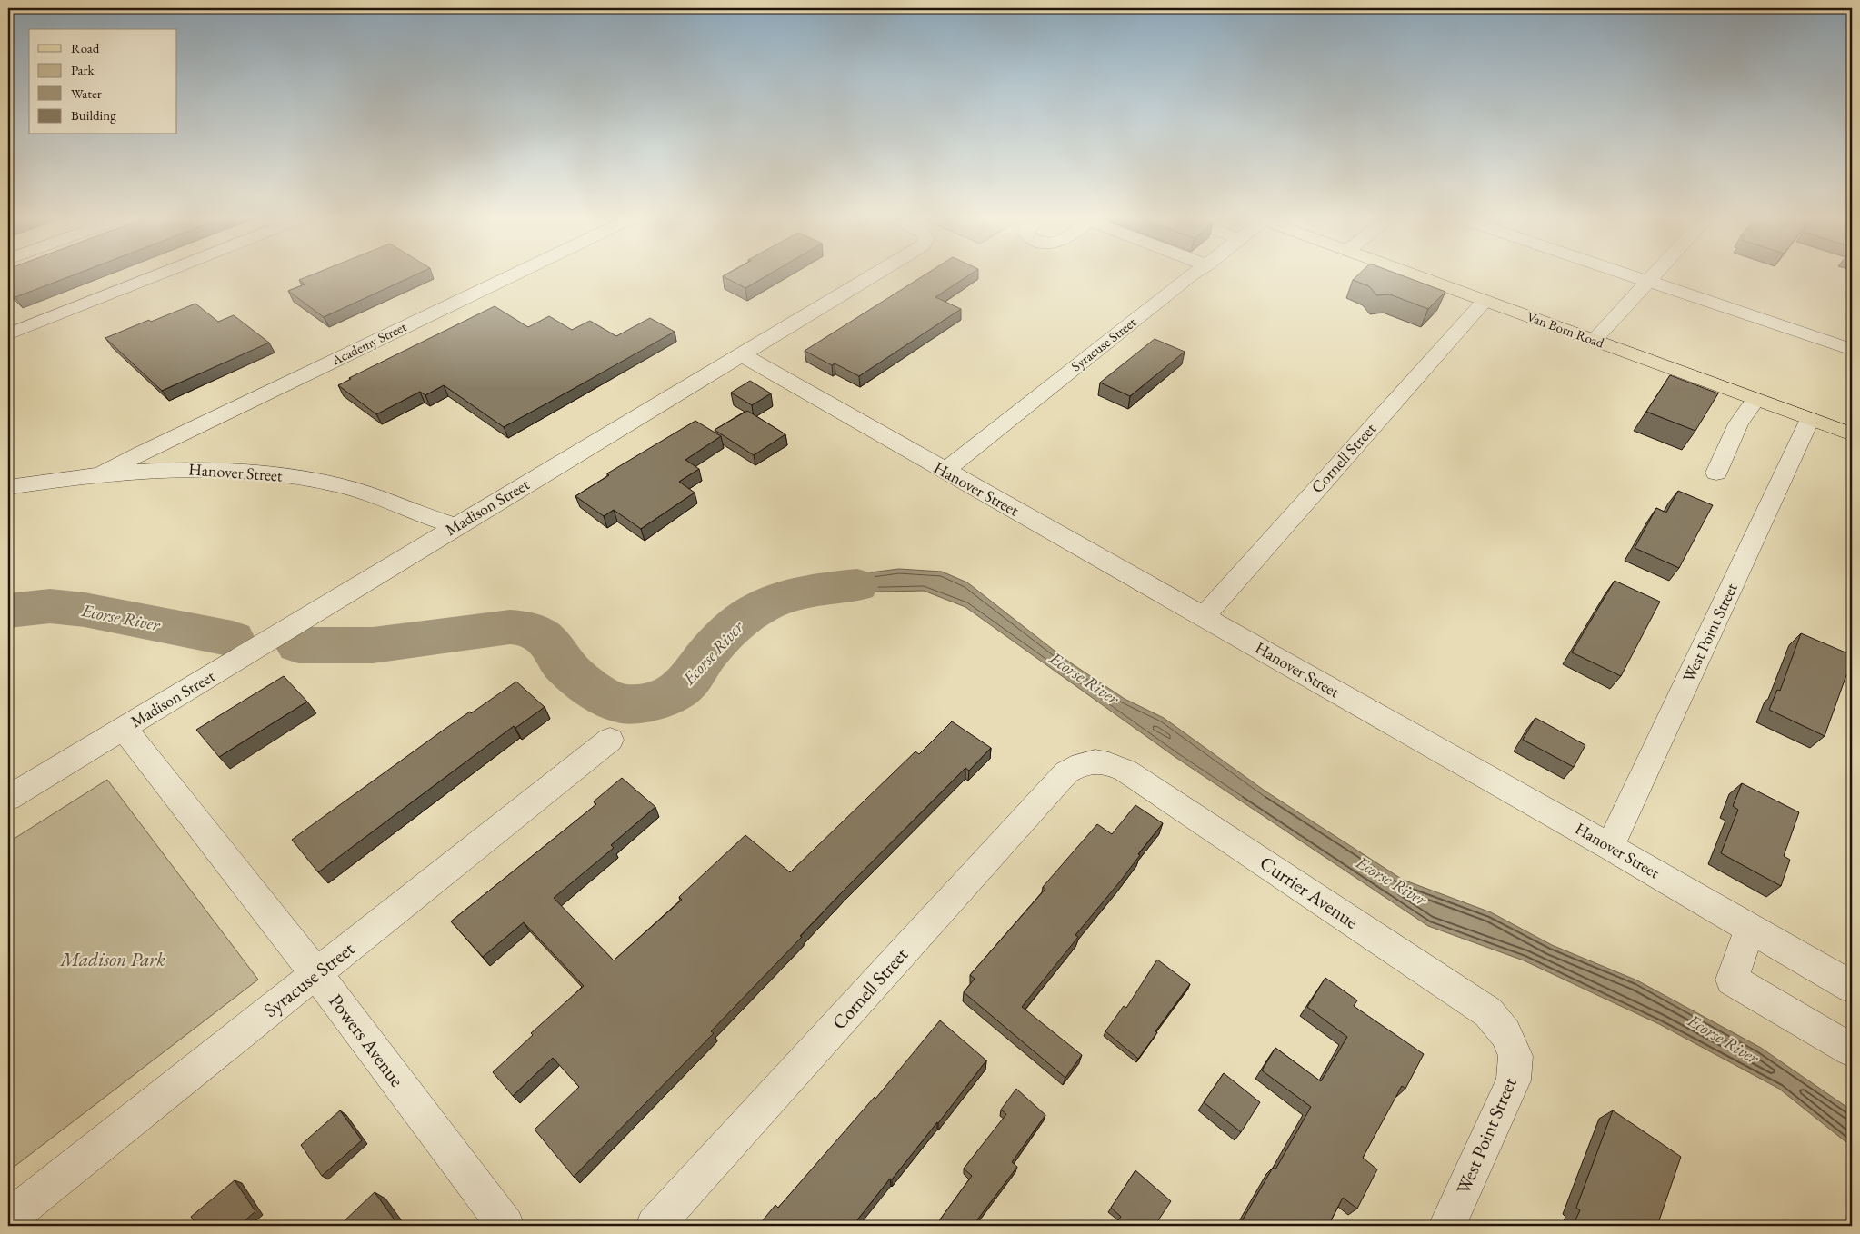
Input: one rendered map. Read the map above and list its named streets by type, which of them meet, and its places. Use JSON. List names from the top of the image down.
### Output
{
  "streets": {
    "main road": ["Van Born Road"],
    "street": [
      "Academy Street",
      "Syracuse Street",
      "Cornell Street",
      "Hanover Street",
      "Madison Street",
      "West Point Street",
      "Currier Avenue",
      "Powers Avenue"
    ]
  },
  "crossings": [
    ["Van Born Road", "Cornell Street"],
    ["Van Born Road", "West Point Street"],
    ["Academy Street", "Hanover Street"],
    ["Syracuse Street", "Hanover Street"],
    ["Syracuse Street", "Powers Avenue"],
    ["Cornell Street", "Hanover Street"],
    ["Cornell Street", "Currier Avenue"],
    ["Hanover Street", "Madison Street"],
    ["Hanover Street", "West Point Street"],
    ["Madison Street", "Powers Avenue"],
    ["West Point Street", "Currier Avenue"]
  ],
  "water": ["Ecorse River"],
  "parks": ["Madison Park"],
  "legend": [
    "Road",
    "Park",
    "Water",
    "Building"
  ]
}
